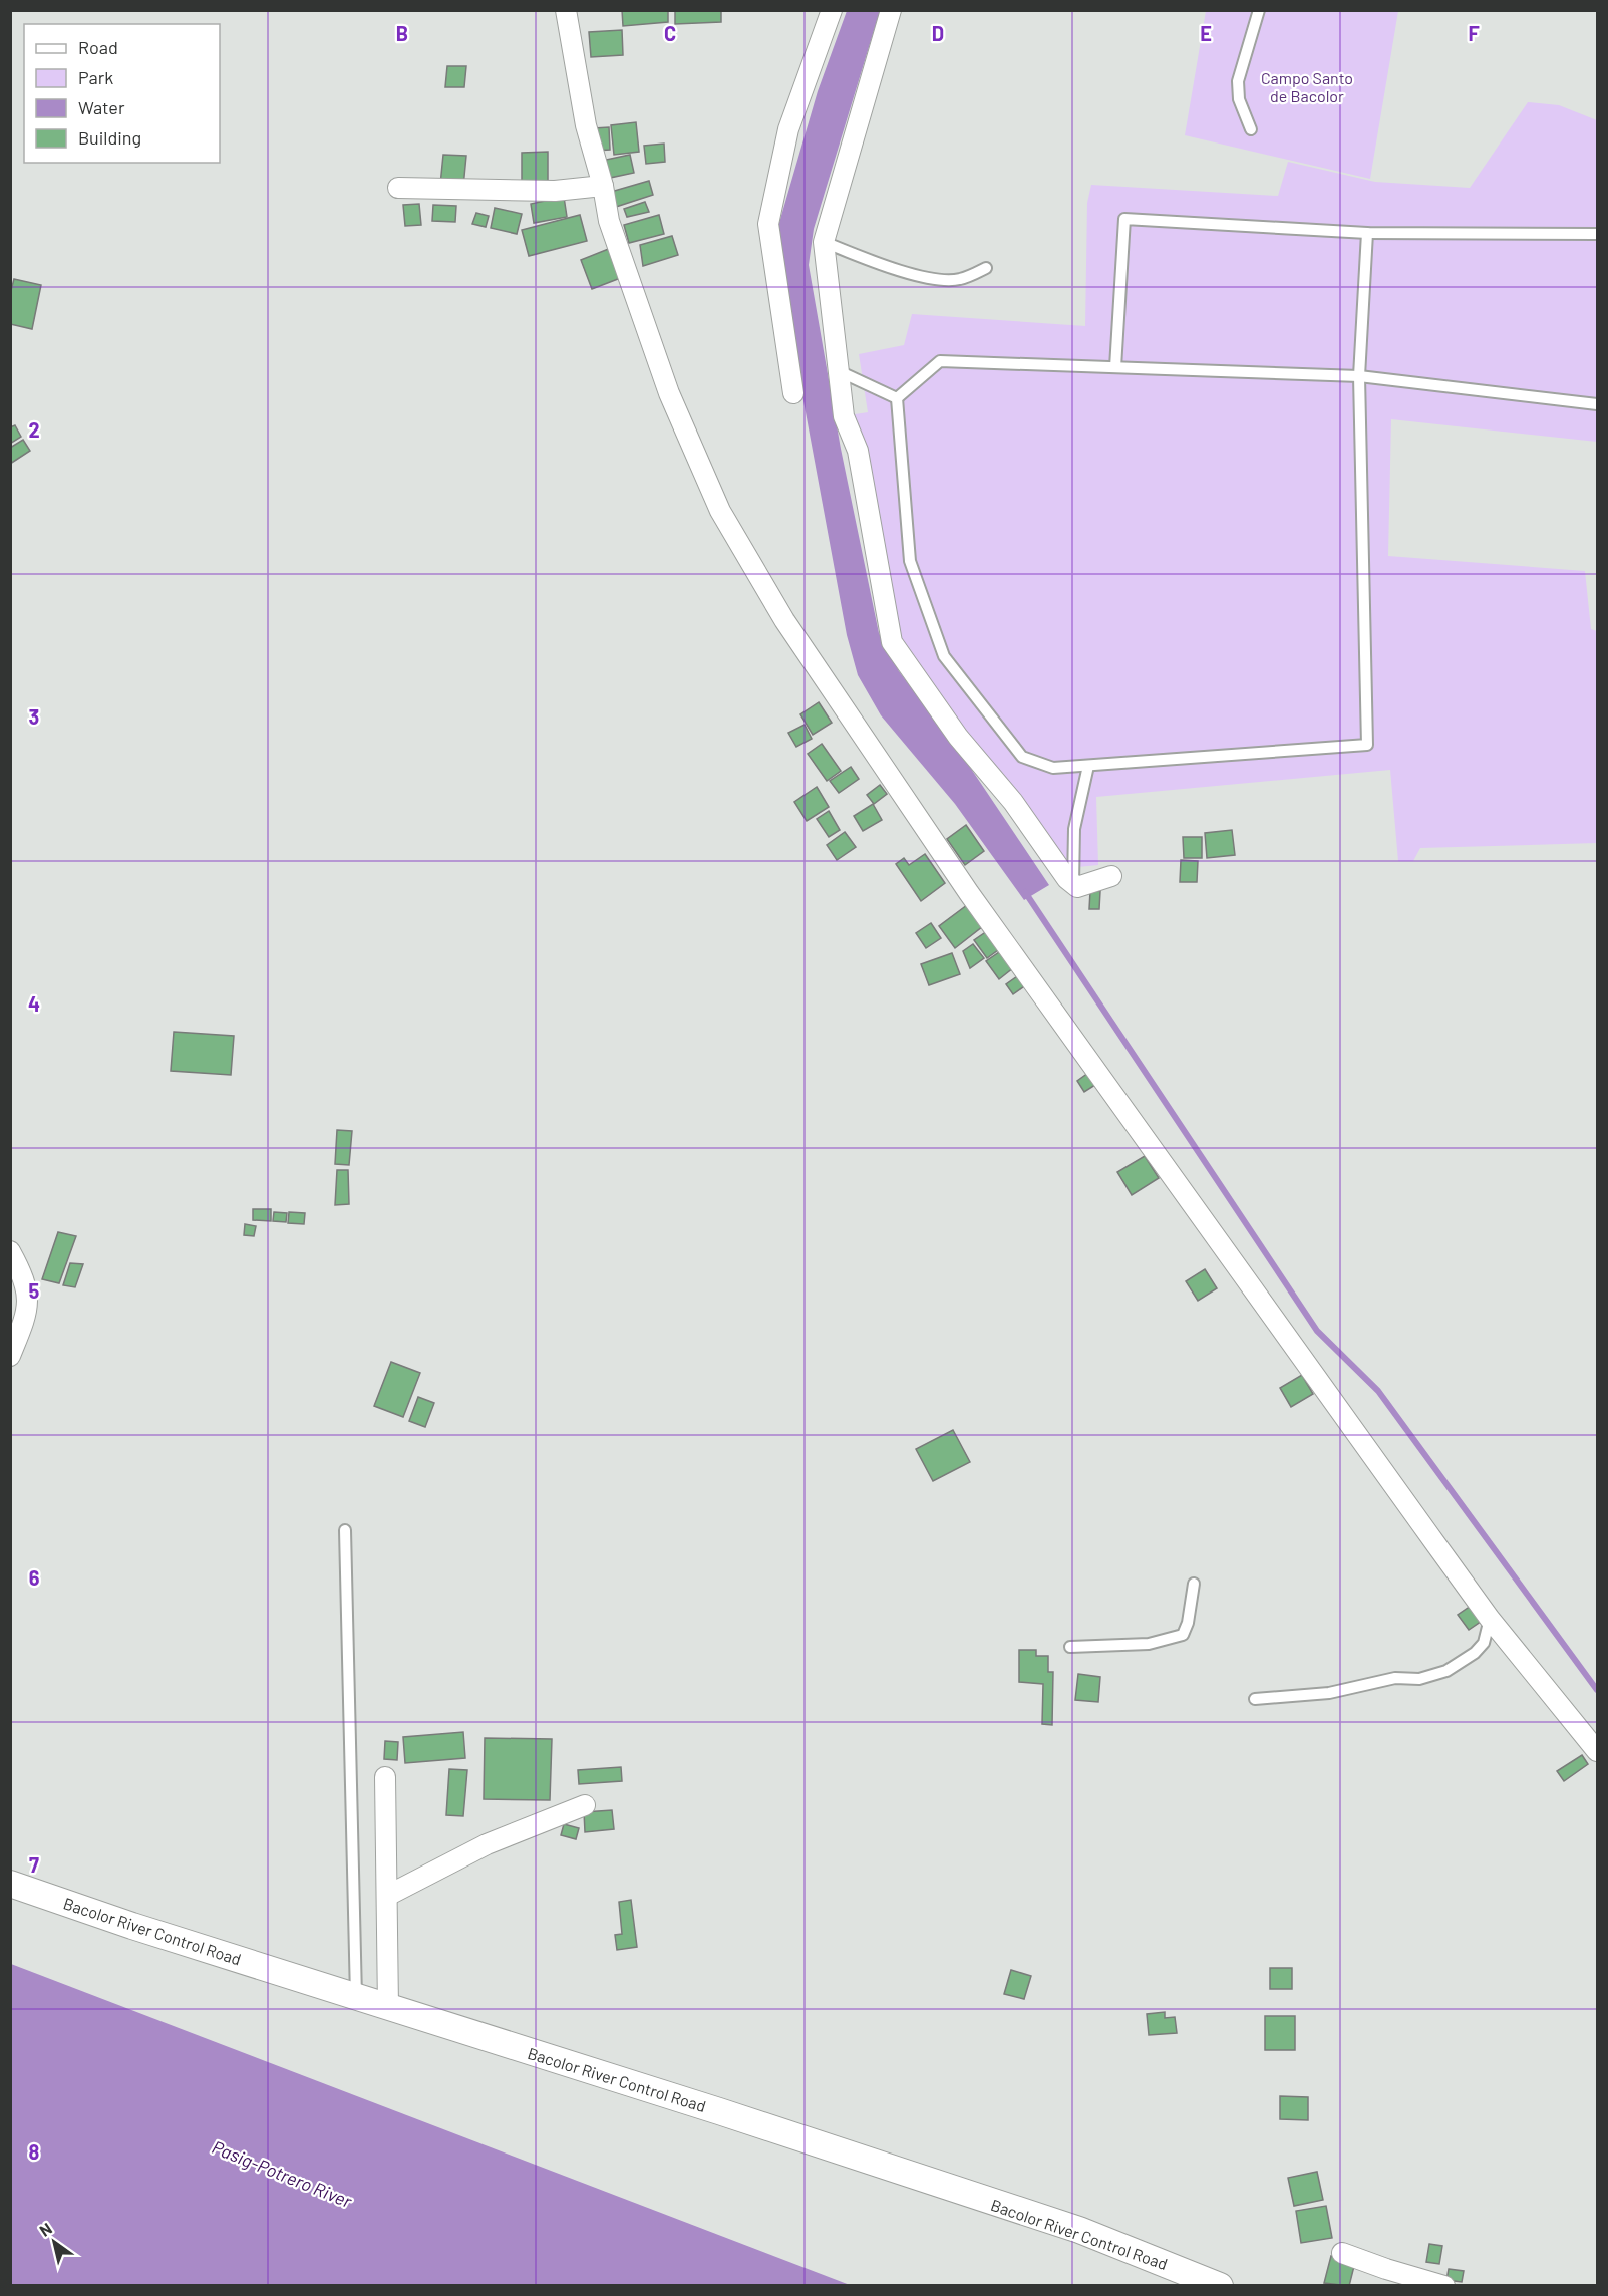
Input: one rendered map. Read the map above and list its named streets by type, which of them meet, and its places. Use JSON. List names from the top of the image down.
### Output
{
  "streets": {
    "street": ["Bacolor River Control Road"]
  },
  "water": ["Pasig-Potrero River"],
  "parks": ["Campo Santo de Bacolor"],
  "legend": [
    "Road",
    "Park",
    "Water",
    "Building"
  ],
  "north": "top left",
  "grid": {
    "columns": [
      "B",
      "C",
      "D",
      "E",
      "F"
    ],
    "rows": [
      "2",
      "3",
      "4",
      "5",
      "6",
      "7",
      "8"
    ]
  }
}
